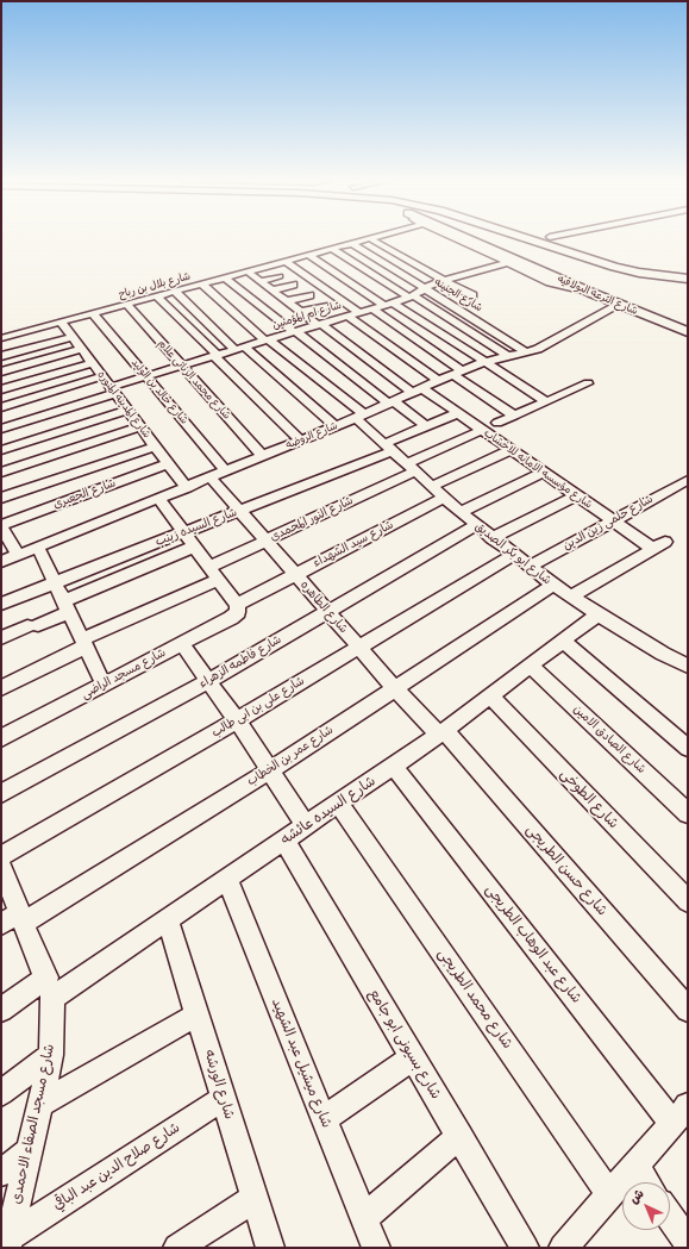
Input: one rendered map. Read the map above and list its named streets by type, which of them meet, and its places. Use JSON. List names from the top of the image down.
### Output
{
  "streets": {
    "main road": ["شارع الترعه البولاقيه"],
    "street": [
      "شارع بلال بن رباح",
      "شارع الجنينه",
      "شارع ام المؤمنين",
      "شارع محمد الزناتى علام",
      "شارع خالد بن الوليد",
      "شارع المدينه المنوره",
      "شارع الروضه",
      "شارع مؤسسه الامانه للاخشاب",
      "شارع الجعبرى",
      "شارع النور المحمدى",
      "شارع حلمى زين الدين",
      "شارع السيده زينب",
      "شارع سيد الشهداء",
      "شارع ابو بكر الصديق",
      "شارع الطاهره",
      "شارع فاطمه الزهراء",
      "شارع مسجد الراضى",
      "شارع على بن ابى طالب",
      "شارع الصادق الامين",
      "شارع عمر بن الخطاب",
      "شارع الطوخى",
      "شارع السيده عائشه",
      "شارع حسن الطريجى",
      "شارع عبد الوهاب الطريجى",
      "شارع محمد الطريجى",
      "شارع بسيونى ابو جامع",
      "شارع ميشيل عبد الشهيد",
      "شارع الورشه",
      "شارع مسجد الصفاء الاحمدى",
      "شارع صلاح الدين عبد الباقي"
    ]
  },
  "crossings": [
    ["شارع بلال بن رباح", "شارع الجنينه"],
    ["شارع بلال بن رباح", "شارع محمد الزناتى علام"],
    ["شارع بلال بن رباح", "شارع خالد بن الوليد"],
    ["شارع بلال بن رباح", "شارع المدينه المنوره"],
    ["شارع بلال بن رباح", "شارع مؤسسه الامانه للاخشاب"],
    ["شارع بلال بن رباح", "شارع ابو بكر الصديق"],
    ["شارع الجنينه", "شارع ام المؤمنين"],
    ["شارع الجنينه", "شارع الروضه"],
    ["شارع الترعه البولاقيه", "شارع الروضه"],
    ["شارع ام المؤمنين", "شارع محمد الزناتى علام"],
    ["شارع ام المؤمنين", "شارع خالد بن الوليد"],
    ["شارع ام المؤمنين", "شارع المدينه المنوره"],
    ["شارع ام المؤمنين", "شارع مؤسسه الامانه للاخشاب"],
    ["شارع ام المؤمنين", "شارع ابو بكر الصديق"],
    ["شارع محمد الزناتى علام", "شارع الروضه"],
    ["شارع خالد بن الوليد", "شارع الروضه"],
    ["شارع المدينه المنوره", "شارع الروضه"],
    ["شارع المدينه المنوره", "شارع الجعبرى"],
    ["شارع الروضه", "شارع مؤسسه الامانه للاخشاب"],
    ["شارع الروضه", "شارع ابو بكر الصديق"],
    ["شارع الروضه", "شارع الطاهره"],
    ["شارع مؤسسه الامانه للاخشاب", "شارع النور المحمدى"],
    ["شارع مؤسسه الامانه للاخشاب", "شارع حلمى زين الدين"],
    ["شارع مؤسسه الامانه للاخشاب", "شارع السيده زينب"],
    ["شارع مؤسسه الامانه للاخشاب", "شارع ابو بكر الصديق"],
    ["شارع النور المحمدى", "شارع ابو بكر الصديق"],
    ["شارع النور المحمدى", "شارع الطاهره"],
    ["شارع حلمى زين الدين", "شارع ابو بكر الصديق"],
    ["شارع السيده زينب", "شارع ابو بكر الصديق"],
    ["شارع السيده زينب", "شارع الطاهره"],
    ["شارع سيد الشهداء", "شارع ابو بكر الصديق"],
    ["شارع سيد الشهداء", "شارع الطاهره"],
    ["شارع سيد الشهداء", "شارع مسجد الراضى"],
    ["شارع ابو بكر الصديق", "شارع فاطمه الزهراء"],
    ["شارع ابو بكر الصديق", "شارع على بن ابى طالب"],
    ["شارع ابو بكر الصديق", "شارع عمر بن الخطاب"],
    ["شارع ابو بكر الصديق", "شارع السيده عائشه"],
    ["شارع الطاهره", "شارع فاطمه الزهراء"],
    ["شارع الطاهره", "شارع على بن ابى طالب"],
    ["شارع الطاهره", "شارع عمر بن الخطاب"],
    ["شارع الطاهره", "شارع السيده عائشه"],
    ["شارع الطاهره", "شارع حسن الطريجى"],
    ["شارع الصادق الامين", "شارع السيده عائشه"],
    ["شارع الطوخى", "شارع السيده عائشه"],
    ["شارع السيده عائشه", "شارع حسن الطريجى"],
    ["شارع السيده عائشه", "شارع عبد الوهاب الطريجى"],
    ["شارع السيده عائشه", "شارع محمد الطريجى"],
    ["شارع السيده عائشه", "شارع بسيونى ابو جامع"],
    ["شارع السيده عائشه", "شارع ميشيل عبد الشهيد"],
    ["شارع السيده عائشه", "شارع الورشه"],
    ["شارع السيده عائشه", "شارع مسجد الصفاء الاحمدى"],
    ["شارع الورشه", "شارع صلاح الدين عبد الباقي"],
    ["شارع مسجد الصفاء الاحمدى", "شارع صلاح الدين عبد الباقي"]
  ],
  "north": "top left"
}
